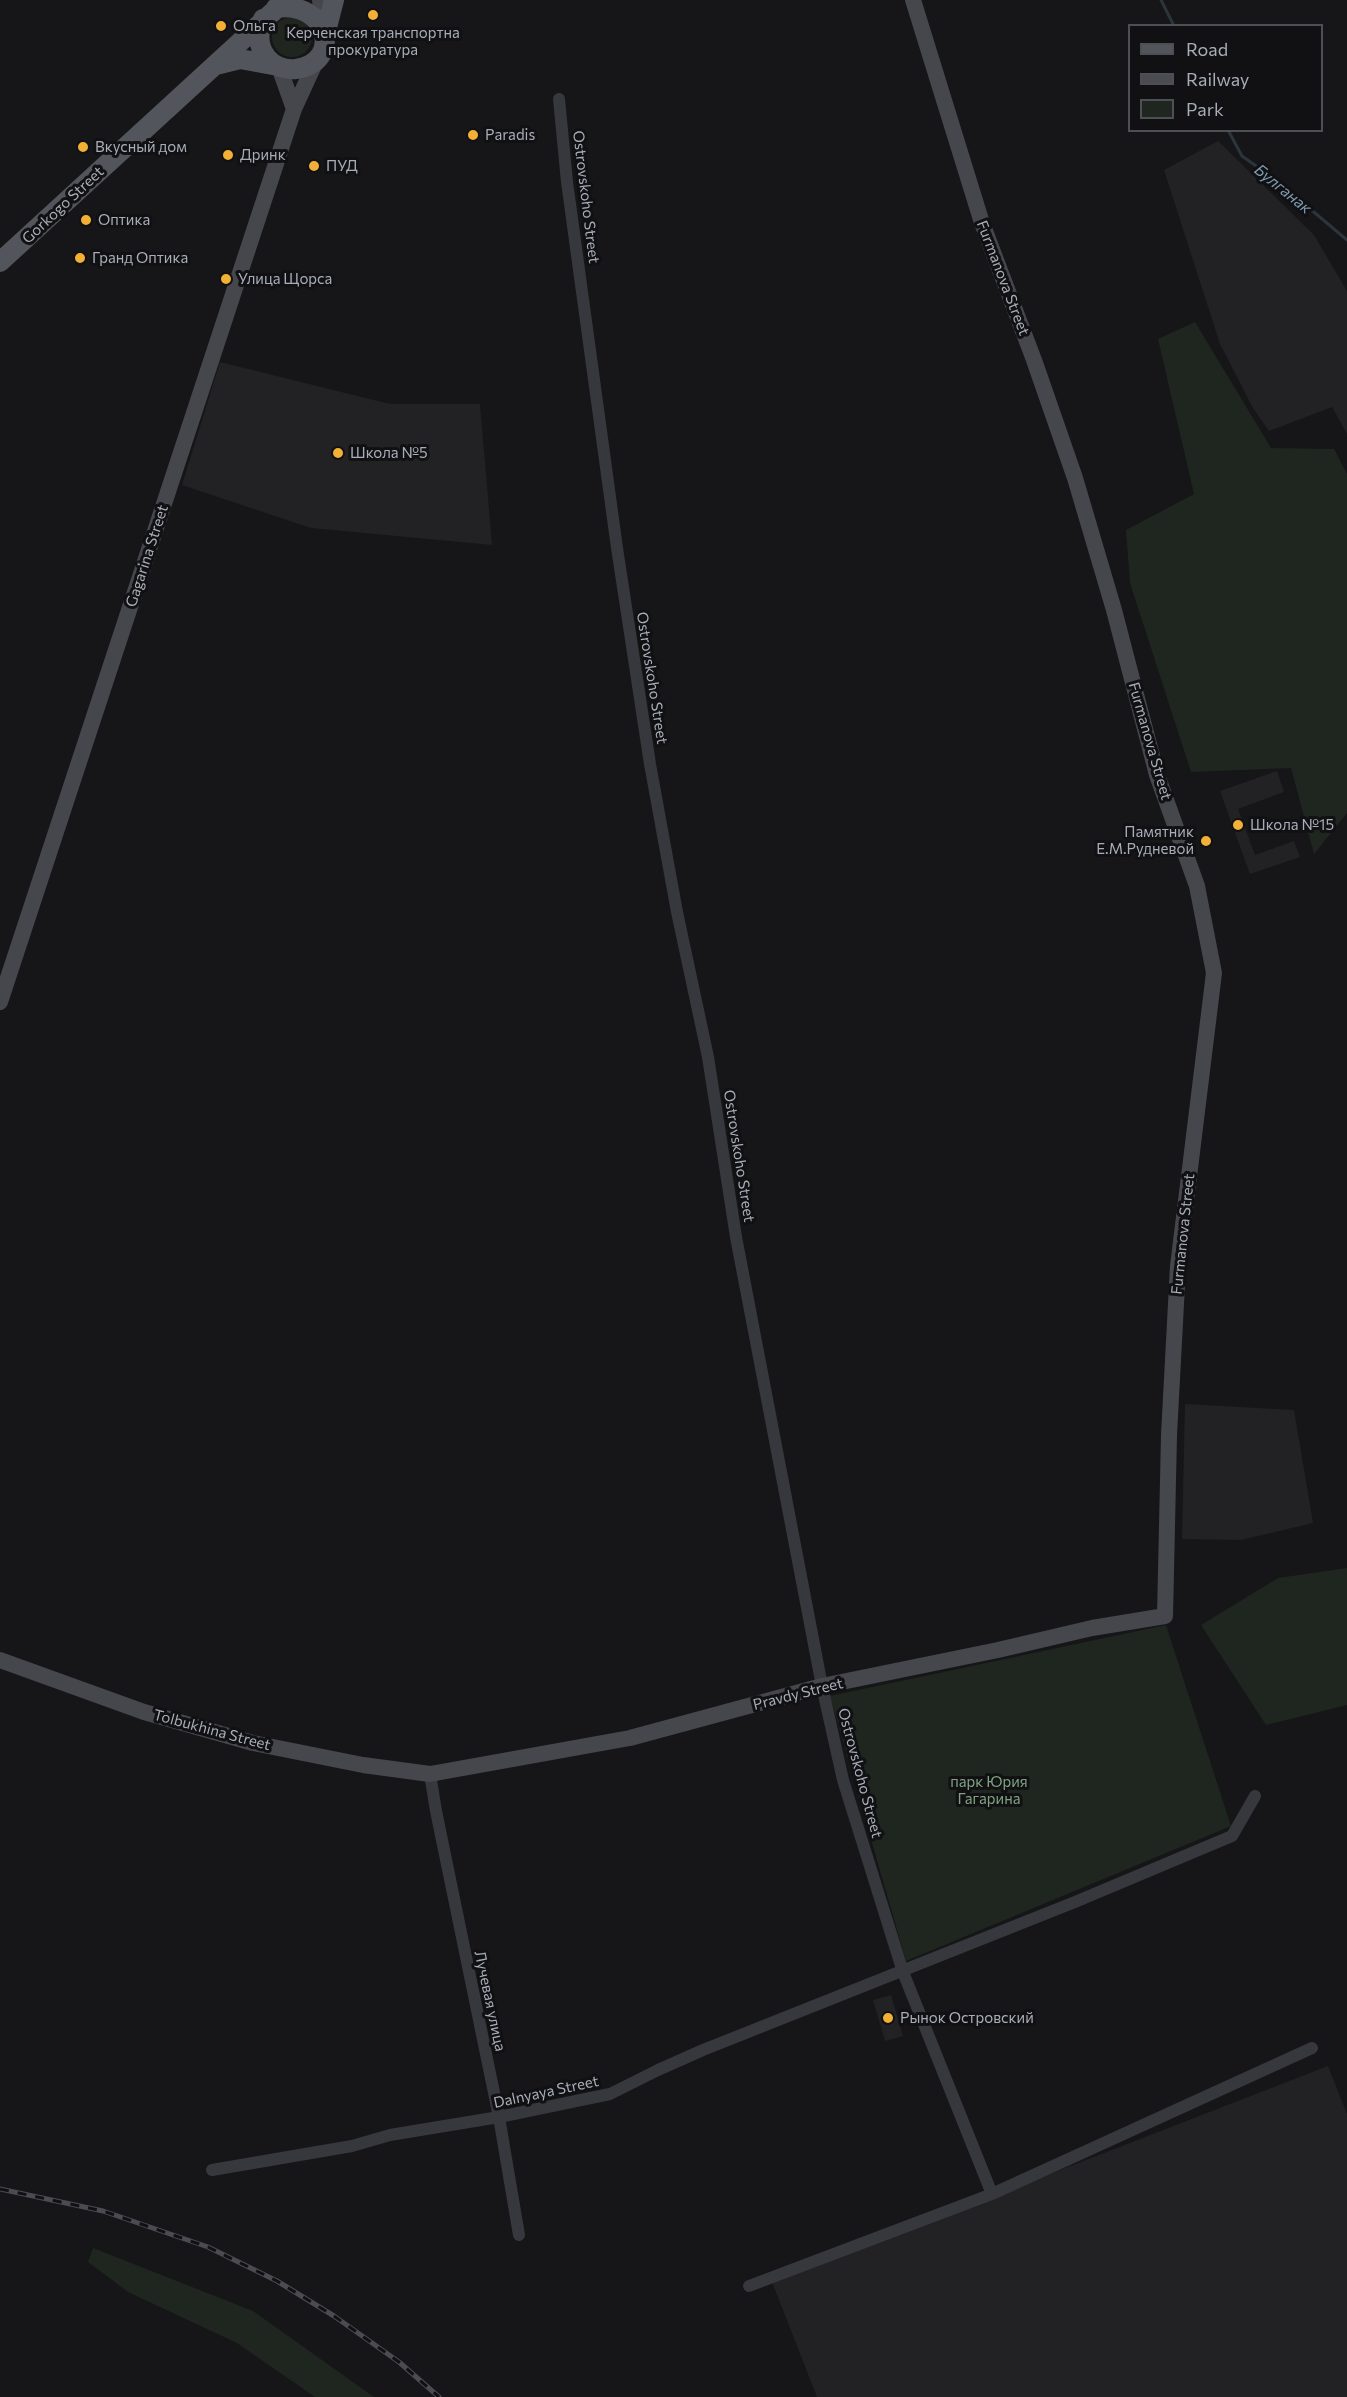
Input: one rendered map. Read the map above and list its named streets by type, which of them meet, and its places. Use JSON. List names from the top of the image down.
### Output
{
  "streets": {
    "main road": [
      "Gorkogo Street",
      "Furmanova Street",
      "Gagarina Street",
      "Pravdy Street",
      "Tolbukhina Street"
    ],
    "street": ["Ostrovskoho Street", "Лучевая улица", "Dalnyaya Street"]
  },
  "crossings": [
    ["Ostrovskoho Street", "Pravdy Street"],
    ["Ostrovskoho Street", "Dalnyaya Street"],
    ["Gorkogo Street", "Gagarina Street"],
    ["Furmanova Street", "Pravdy Street"],
    ["Pravdy Street", "Tolbukhina Street"],
    ["Pravdy Street", "Лучевая улица"],
    ["Tolbukhina Street", "Лучевая улица"],
    ["Лучевая улица", "Dalnyaya Street"]
  ],
  "water": ["Булганак"],
  "parks": ["парк Юрия Гагарина"],
  "places": [
    "Керченская транспортна прокуратура",
    "Ольга",
    "Paradis",
    "Вкусный дом",
    "Дринк",
    "ПУД",
    "Оптика",
    "Гранд Оптика",
    "Улица Щорса",
    "Школа №5",
    "Школа №15",
    "Памятник Е.М.Рудневой",
    "Рынок Островский"
  ],
  "legend": ["Road", "Railway", "Park"]
}
